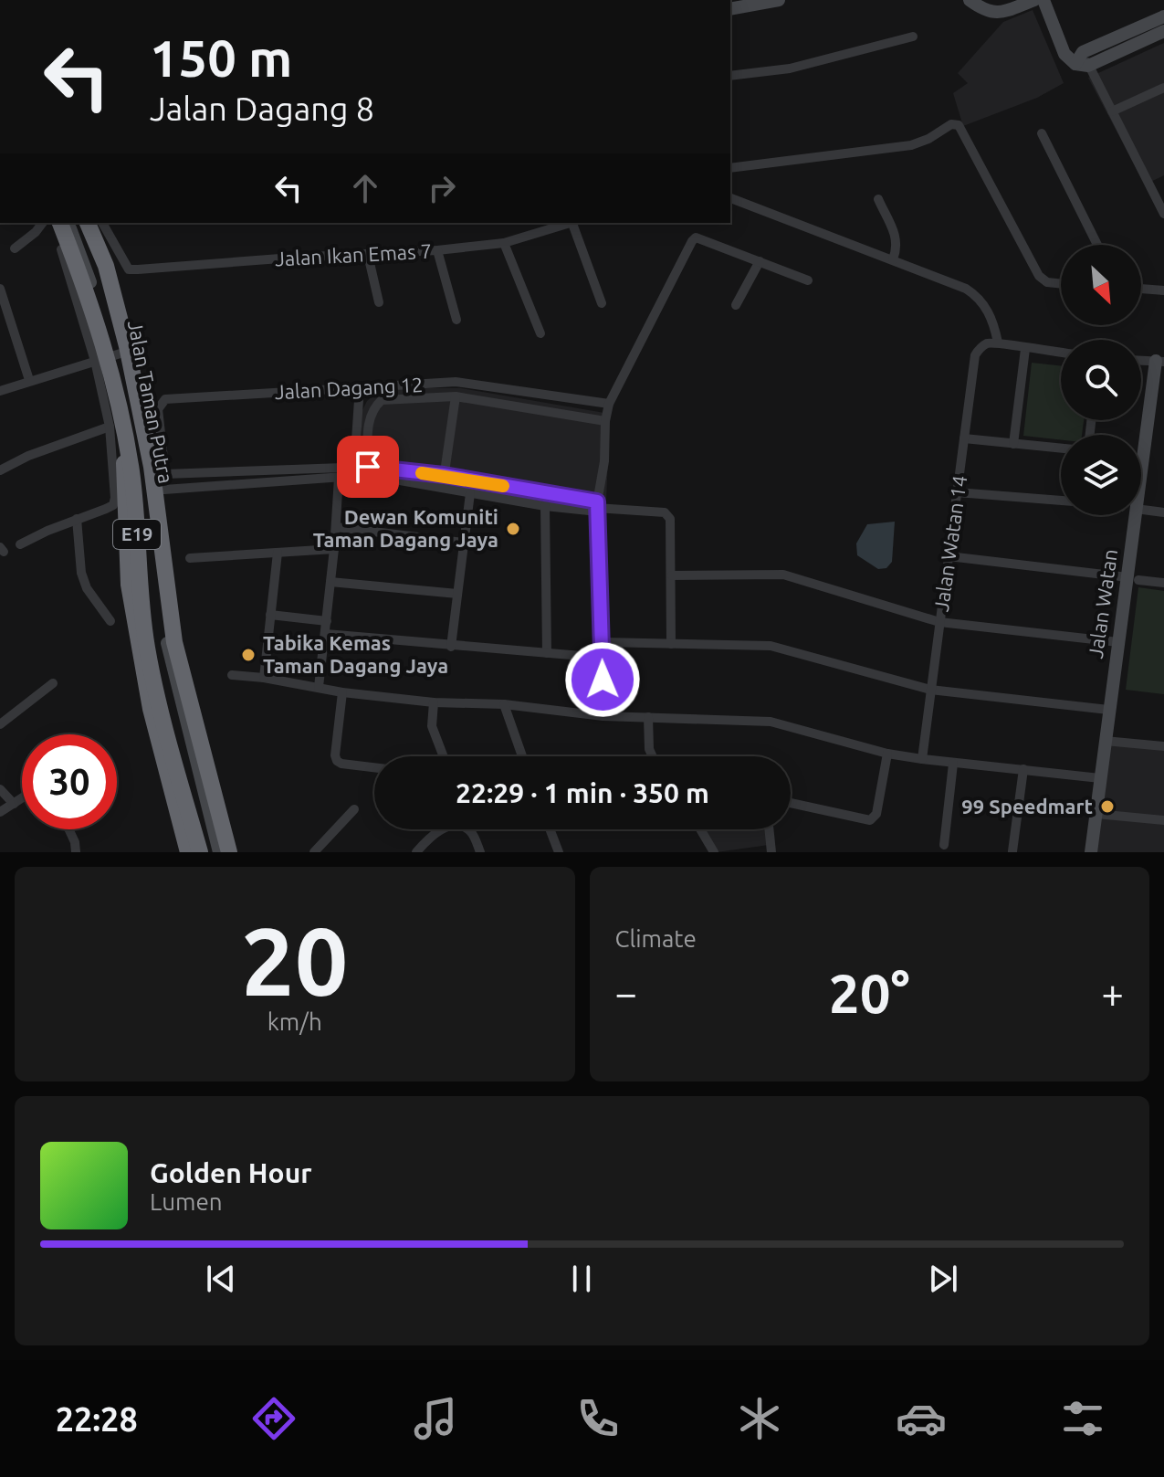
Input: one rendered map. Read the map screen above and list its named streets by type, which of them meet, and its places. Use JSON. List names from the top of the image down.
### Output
{
  "streets": {
    "highway": ["E19"],
    "street": [
      "Jalan Ikan Emas 7",
      "Jalan Dagang 12",
      "Jalan Taman Putra",
      "Jalan Watan 14",
      "Jalan Watan"
    ]
  },
  "crossings": [
    ["Jalan Taman Putra", "E19"]
  ],
  "places": ["Dewan Komuniti Taman Dagang Jaya", "Tabika Kemas Taman Dagang Jaya", "99 Speedmart"],
  "north": "bottom right",
  "page": {
    "turn": ["150 m", "Jalan Dagang 8"],
    "limit": "30",
    "trip": "22:29 · 1 min · 350 m",
    "tile": [
      ["20", "km/h"],
      "Climate"
    ],
    "heat": ["−", "20°", "+"],
    "song": ["Golden Hour", "Lumen"],
    "tabs": "22:28"
  }
}
